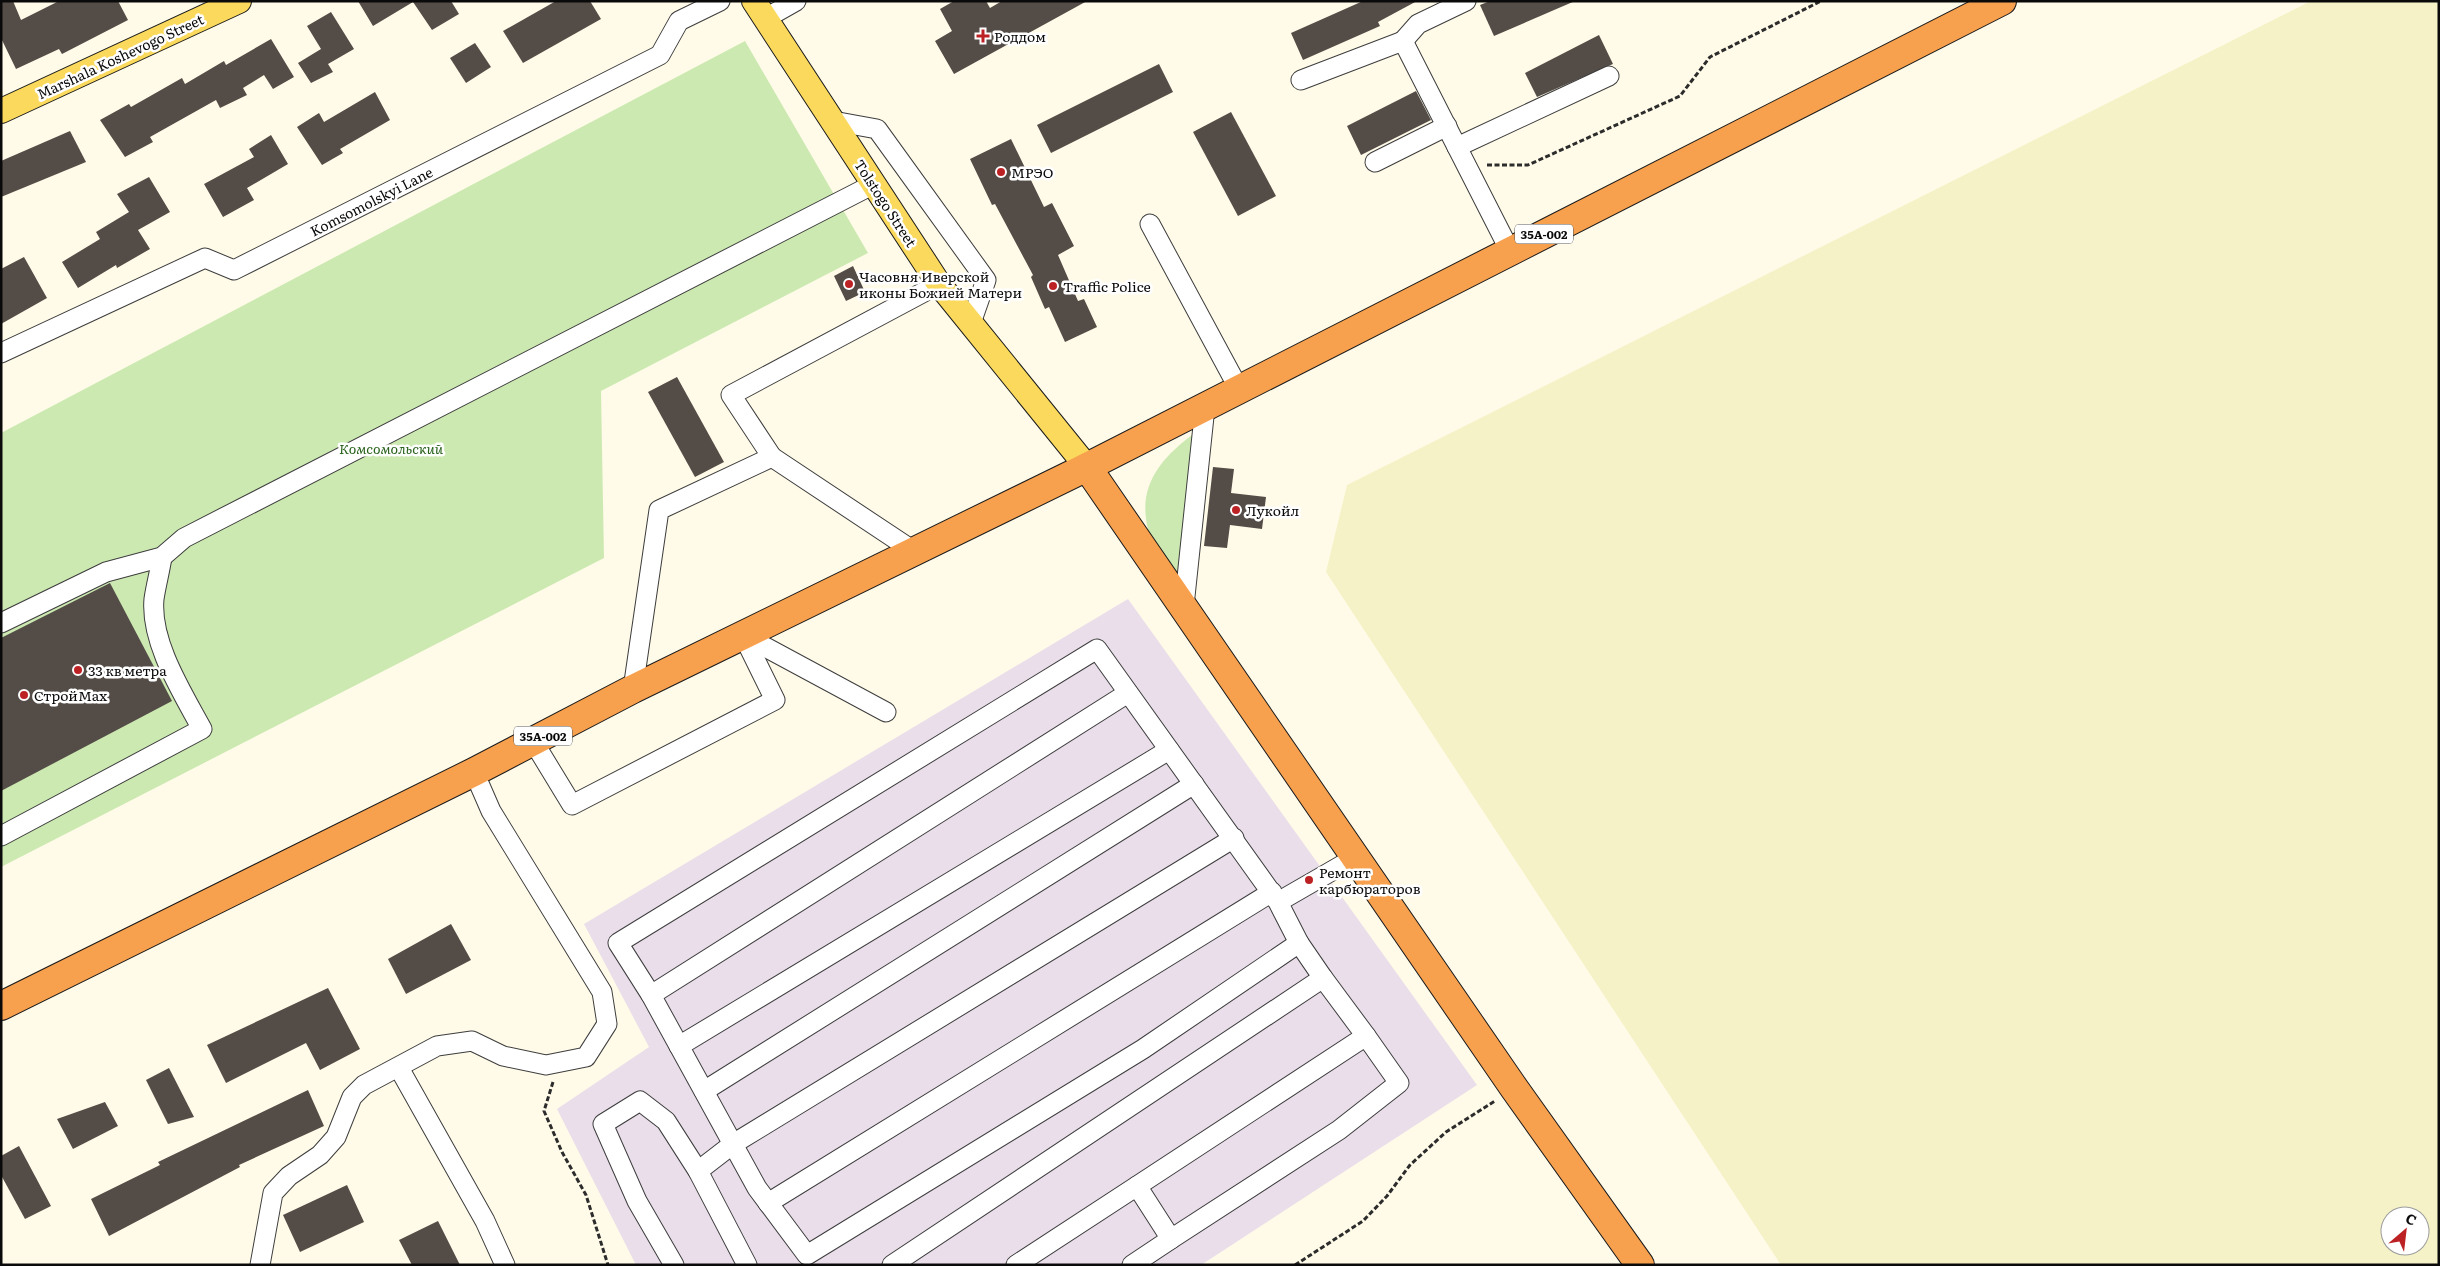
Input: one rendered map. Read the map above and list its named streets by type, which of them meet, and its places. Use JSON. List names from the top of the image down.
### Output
{
  "streets": {
    "highway": ["35А-002"],
    "main road": ["Marshala Koshevogo Street", "Tolstogo Street"],
    "street": ["Komsomolskyi Lane"]
  },
  "crossings": [
    ["Tolstogo Street", "35А-002"]
  ],
  "parks": ["Комсомольский"],
  "places": {
    "health": ["Роддом"],
    "other": [
      "МРЭО",
      "Часовня Иверской иконы Божией Матери",
      "Traffic Police",
      "Лукойл",
      "33 кв метра",
      "СтройMax",
      "Ремонт карбюраторов"
    ]
  },
  "north": "top right"
}
